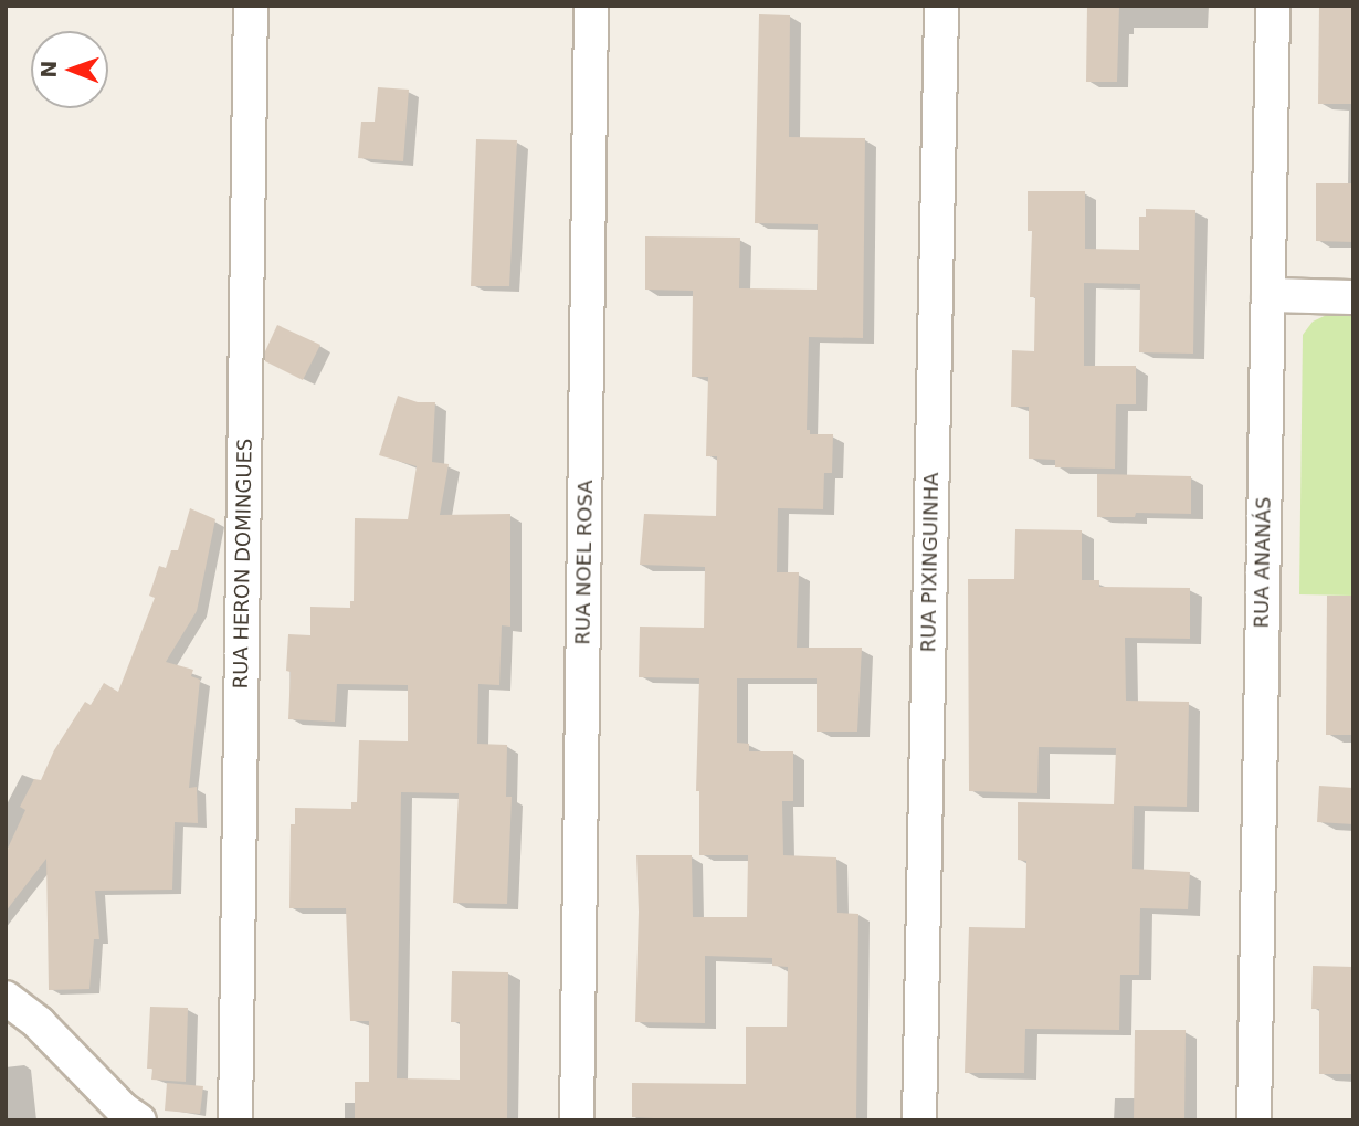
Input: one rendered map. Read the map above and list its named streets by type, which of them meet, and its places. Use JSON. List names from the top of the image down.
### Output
{
  "streets": {
    "street": [
      "RUA NOEL ROSA",
      "RUA PIXINGUINHA",
      "RUA ANANÁS",
      "RUA HERON DOMINGUES"
    ]
  },
  "north": "left"
}
